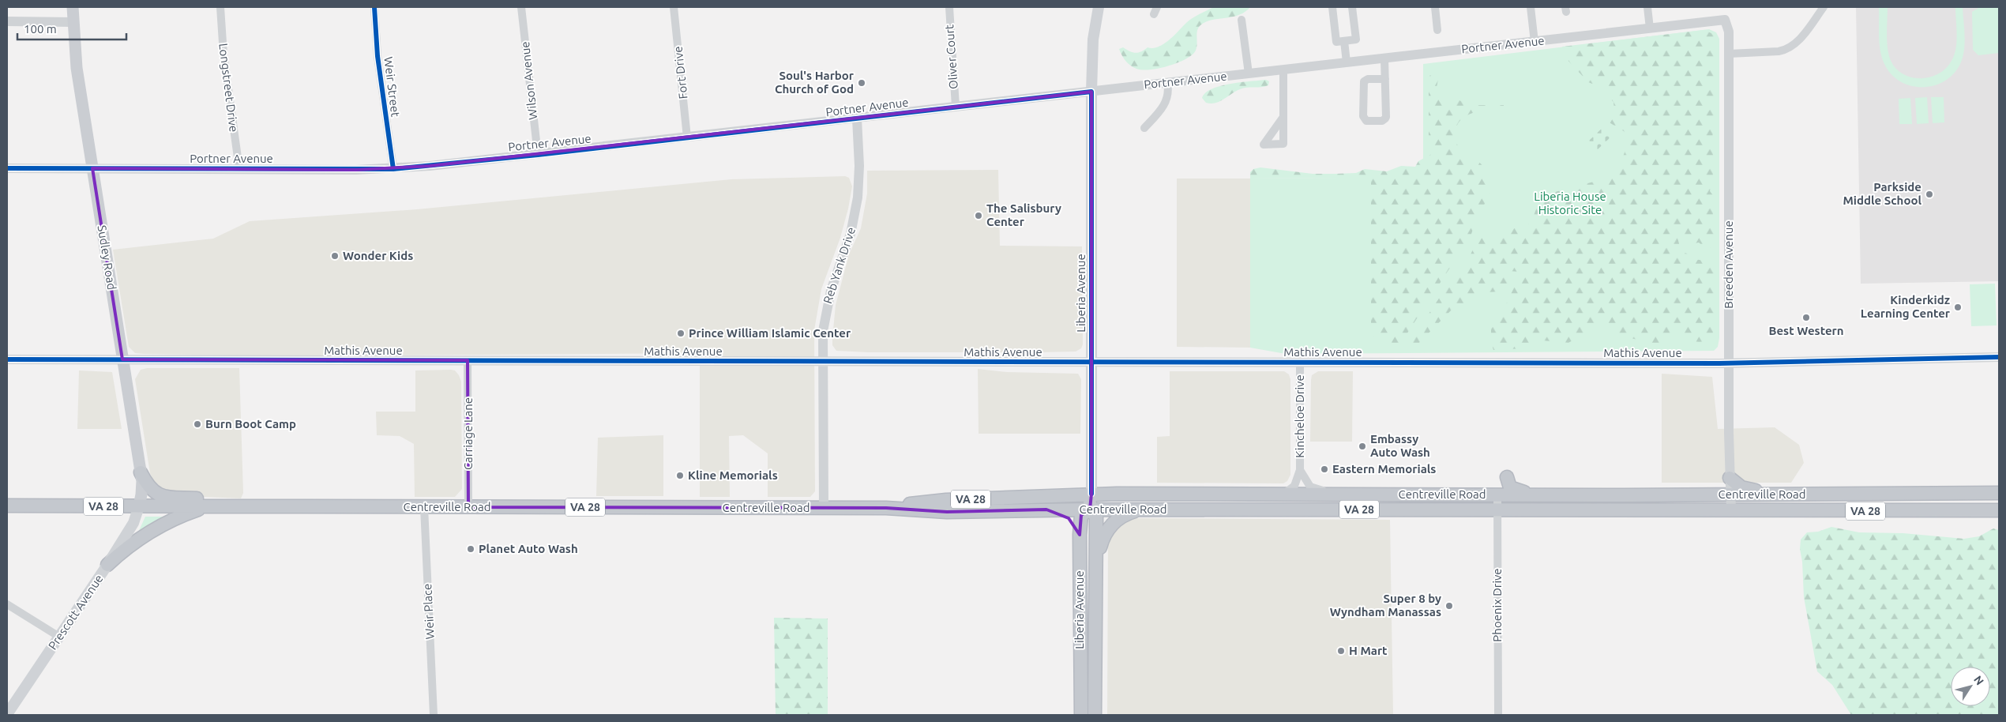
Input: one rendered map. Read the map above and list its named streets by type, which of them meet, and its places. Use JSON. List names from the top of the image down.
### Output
{
  "streets": {
    "highway": ["Liberia Avenue", "Centreville Road", "VA 28"],
    "main road": ["Sudley Road", "Prescott Avenue"],
    "street": [
      "Portner Avenue",
      "Oliver Court",
      "Fort Drive",
      "Wilson Avenue",
      "Weir Street",
      "Longstreet Drive",
      "Breeden Avenue",
      "Reb Yank Drive",
      "Mathis Avenue",
      "Kincheloe Drive",
      "Carriage Lane",
      "Phoenix Drive",
      "Weir Place"
    ]
  },
  "crossings": [
    ["Portner Avenue", "Oliver Court"],
    ["Portner Avenue", "Fort Drive"],
    ["Portner Avenue", "Wilson Avenue"],
    ["Portner Avenue", "Weir Street"],
    ["Portner Avenue", "Longstreet Drive"],
    ["Portner Avenue", "Sudley Road"],
    ["Portner Avenue", "Breeden Avenue"],
    ["Portner Avenue", "Reb Yank Drive"],
    ["Portner Avenue", "Liberia Avenue"],
    ["Sudley Road", "Mathis Avenue"],
    ["Sudley Road", "Centreville Road"],
    ["Sudley Road", "Prescott Avenue"],
    ["Breeden Avenue", "Mathis Avenue"],
    ["Breeden Avenue", "Centreville Road"],
    ["Reb Yank Drive", "Mathis Avenue"],
    ["Reb Yank Drive", "Centreville Road"],
    ["Liberia Avenue", "Mathis Avenue"],
    ["Liberia Avenue", "Centreville Road"],
    ["Mathis Avenue", "Kincheloe Drive"],
    ["Mathis Avenue", "Carriage Lane"],
    ["Kincheloe Drive", "Centreville Road"],
    ["Carriage Lane", "Centreville Road"],
    ["Centreville Road", "Phoenix Drive"],
    ["Centreville Road", "Weir Place"],
    ["Centreville Road", "Prescott Avenue"]
  ],
  "parks": ["Liberia House Historic Site"],
  "places": [
    "Soul's Harbor Church of God",
    "Parkside Middle School",
    "The Salisbury Center",
    "Wonder Kids",
    "Kinderkidz Learning Center",
    "Best Western",
    "Prince William Islamic Center",
    "Burn Boot Camp",
    "Embassy Auto Wash",
    "Eastern Memorials",
    "Kline Memorials",
    "Planet Auto Wash",
    "Super 8 by Wyndham Manassas",
    "H Mart"
  ],
  "scale_bar": "100 m",
  "north": "top right"
}
